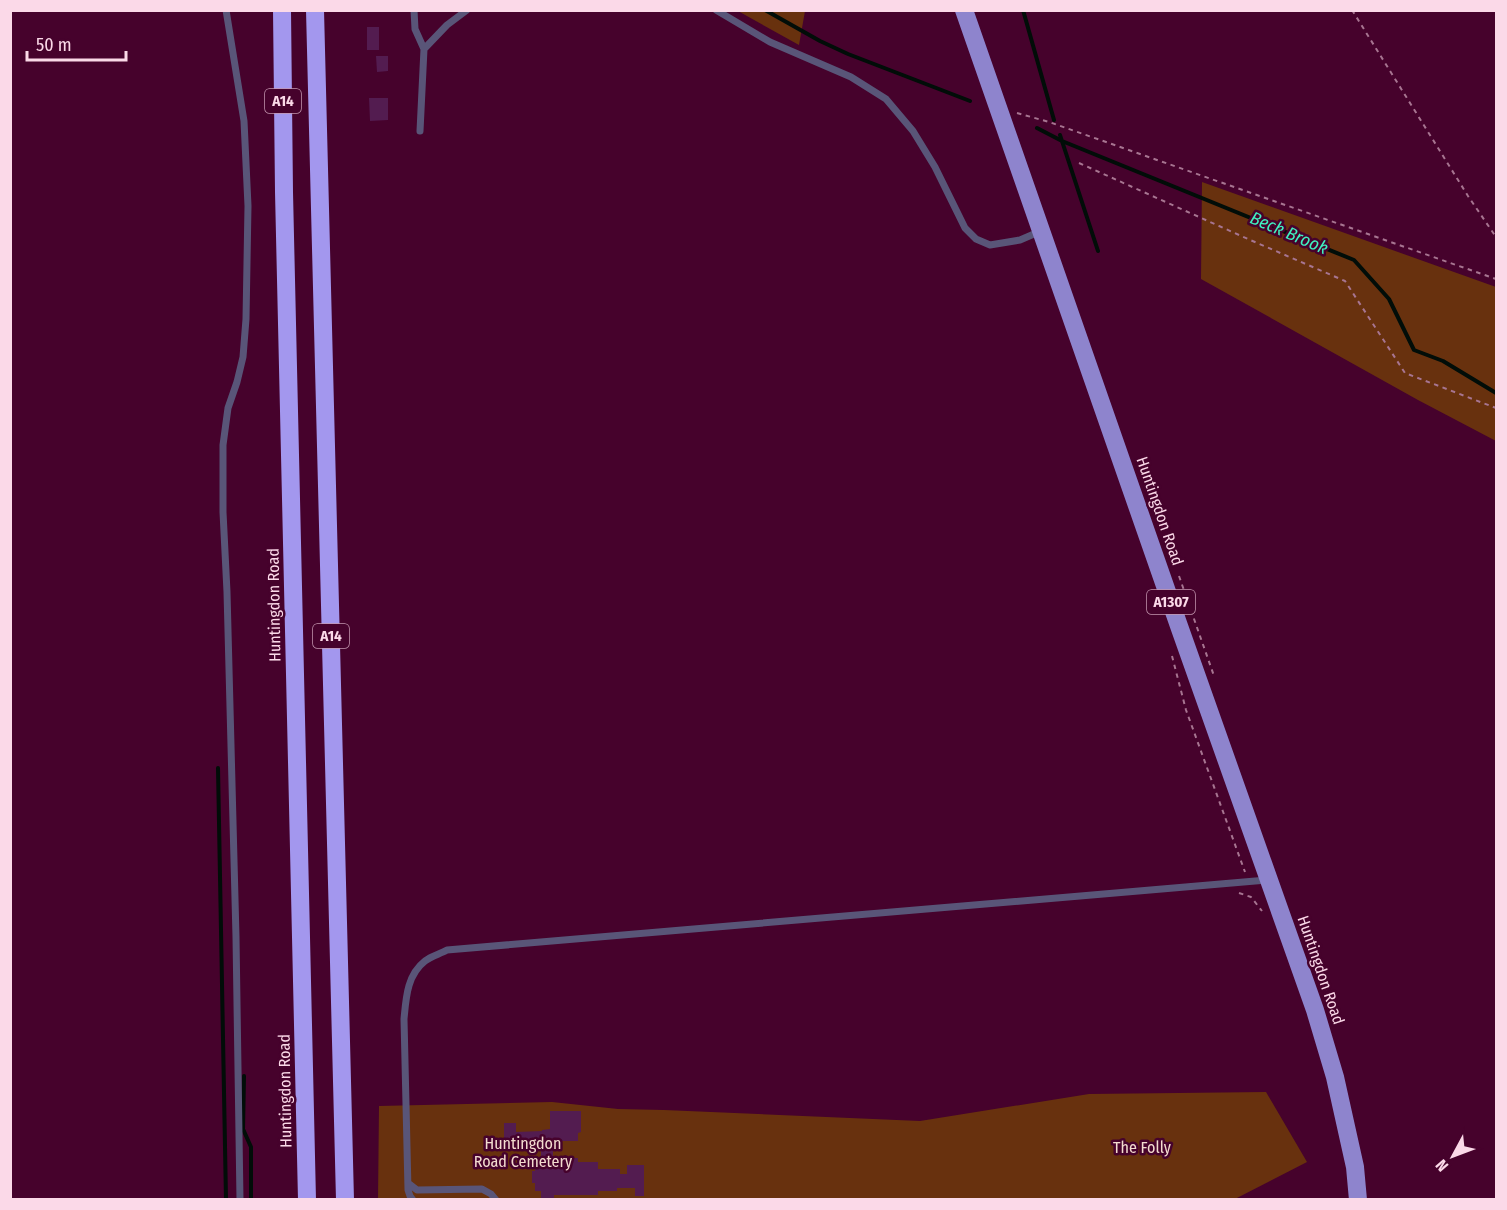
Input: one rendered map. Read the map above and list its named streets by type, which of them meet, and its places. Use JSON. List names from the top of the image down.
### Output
{
  "streets": {
    "highway": ["A14", "Huntingdon Road"],
    "main road": ["A1307"]
  },
  "water": ["Beck Brook"],
  "parks": ["Huntingdon Road Cemetery", "The Folly"],
  "scale_bar": "50 m",
  "north": "bottom left"
}
